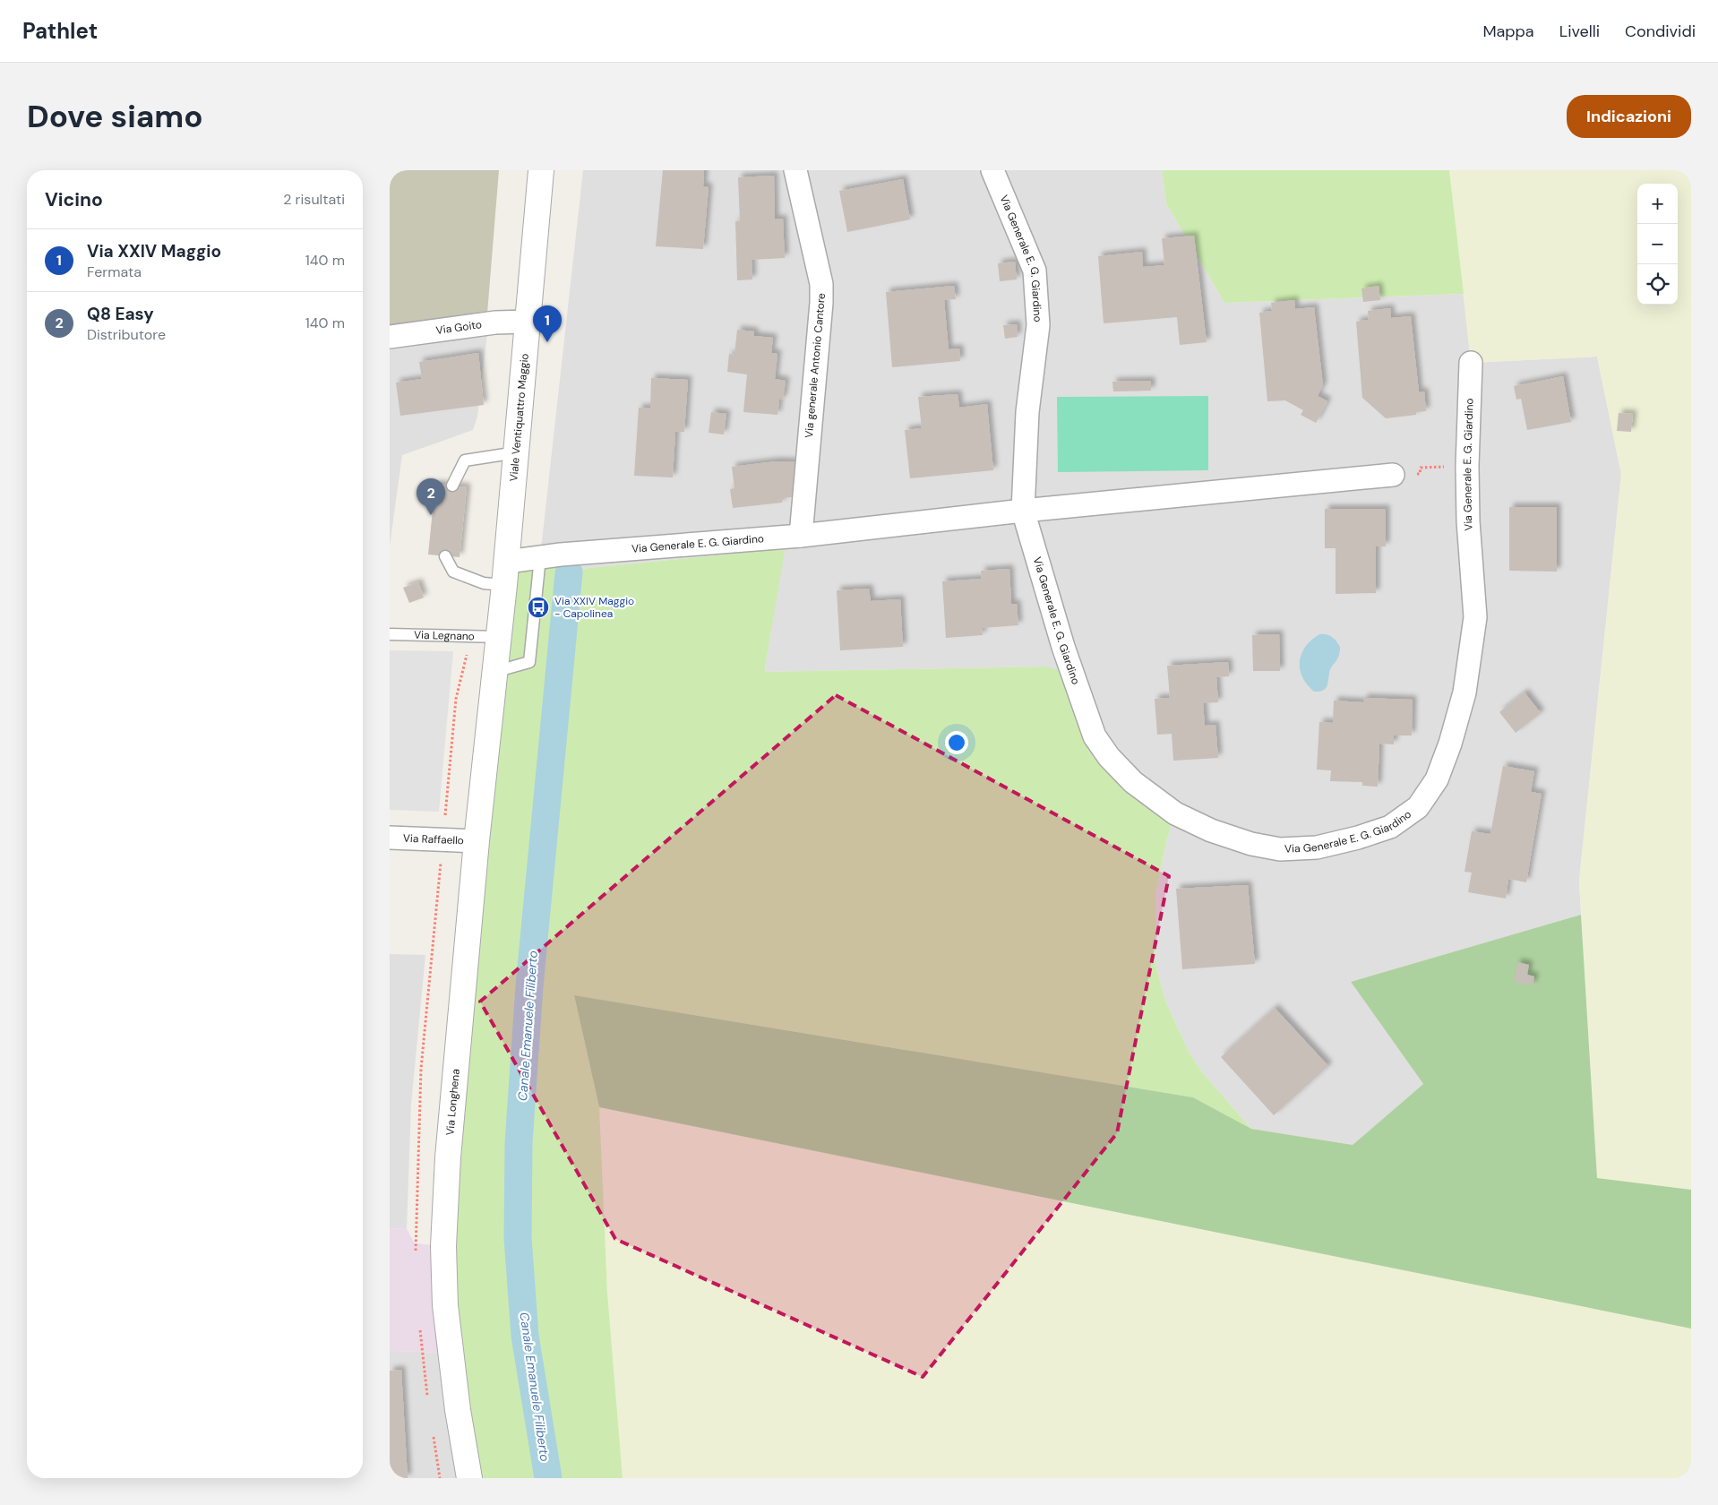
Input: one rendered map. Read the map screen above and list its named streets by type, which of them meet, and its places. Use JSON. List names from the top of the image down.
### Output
{
  "streets": {
    "street": [
      "Via Generale E. G. Giardino",
      "Via Goito",
      "Via generale Antonio Cantore",
      "Viale Ventiquattro Maggio",
      "Via Raffaello",
      "Via Longhena"
    ],
    "lane": ["Via Legnano"]
  },
  "crossings": [
    ["Via Generale E. G. Giardino", "Via generale Antonio Cantore"],
    ["Via Generale E. G. Giardino", "Viale Ventiquattro Maggio"],
    ["Via Goito", "Viale Ventiquattro Maggio"],
    ["Viale Ventiquattro Maggio", "Via Legnano"],
    ["Viale Ventiquattro Maggio", "Via Longhena"],
    ["Via Raffaello", "Via Longhena"]
  ],
  "water": ["Canale Emanuele Filiberto"],
  "places": {
    "bus stop": ["Via XXIV Maggio - Capolinea"]
  },
  "page": {
    "header": "Pathlet",
    "nav": ["Mappa", "Livelli", "Condividi"],
    "buttons": "Indicazioni",
    "title": "Dove siamo",
    "heading": ["Vicino", "2 risultati"],
    "map_buttons": ["+", "−"],
    "list": [
      {
        "mark": "1",
        "name": "Via XXIV Maggio",
        "note": "Fermata",
        "value": "140 m"
      },
      {
        "mark": "2",
        "name": "Q8 Easy",
        "note": "Distributore",
        "value": "140 m"
      }
    ],
    "pins": ["1", "2"]
  }
}
